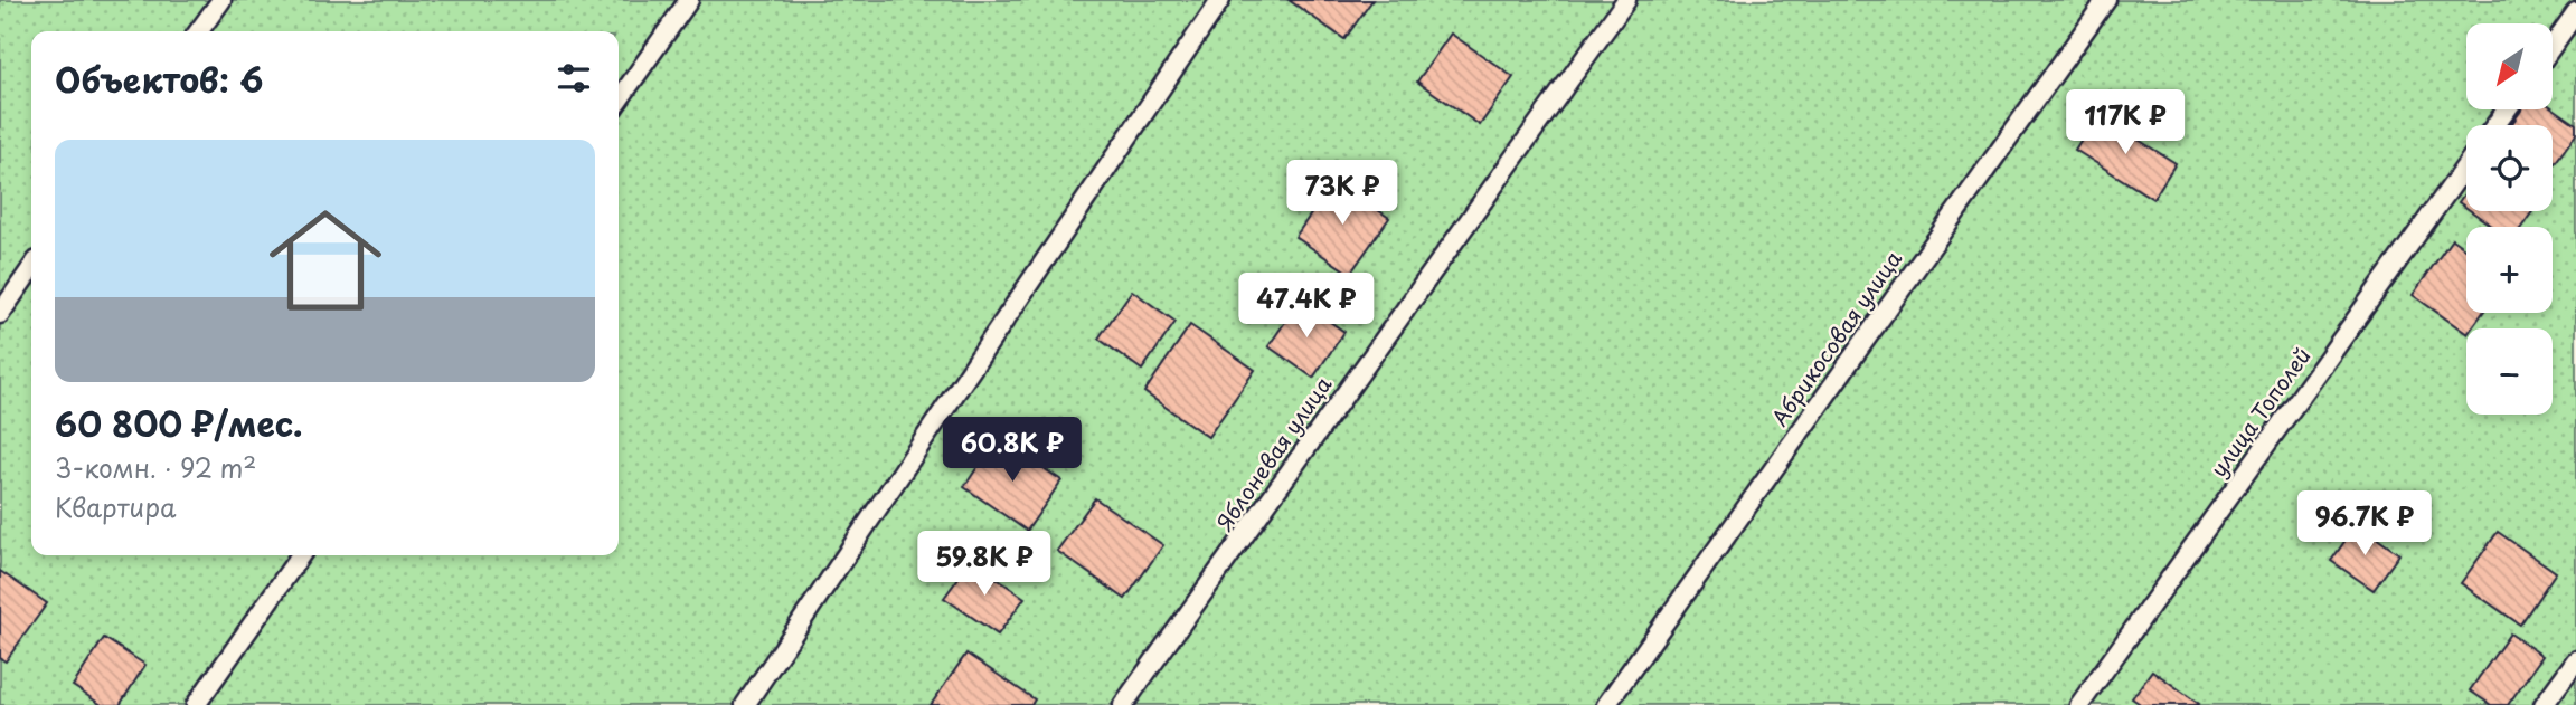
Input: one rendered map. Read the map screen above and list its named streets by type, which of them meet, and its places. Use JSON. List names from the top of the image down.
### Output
{
  "streets": {
    "lane": ["Абрикосовая улица", "улица Тополей", "Яблоневая улица"]
  },
  "north": "bottom left",
  "page": {
    "map_buttons": ["+", "−"],
    "heading": "Объектов: 6",
    "price": [
      "117K ₽",
      "73K ₽",
      "47.4K ₽",
      "60.8K ₽",
      "96.7K ₽",
      "59.8K ₽"
    ],
    "list": [
      {
        "name": "60 800 ₽/мес.",
        "note": "3-комн. · 92 m² · Квартира"
      }
    ]
  }
}
